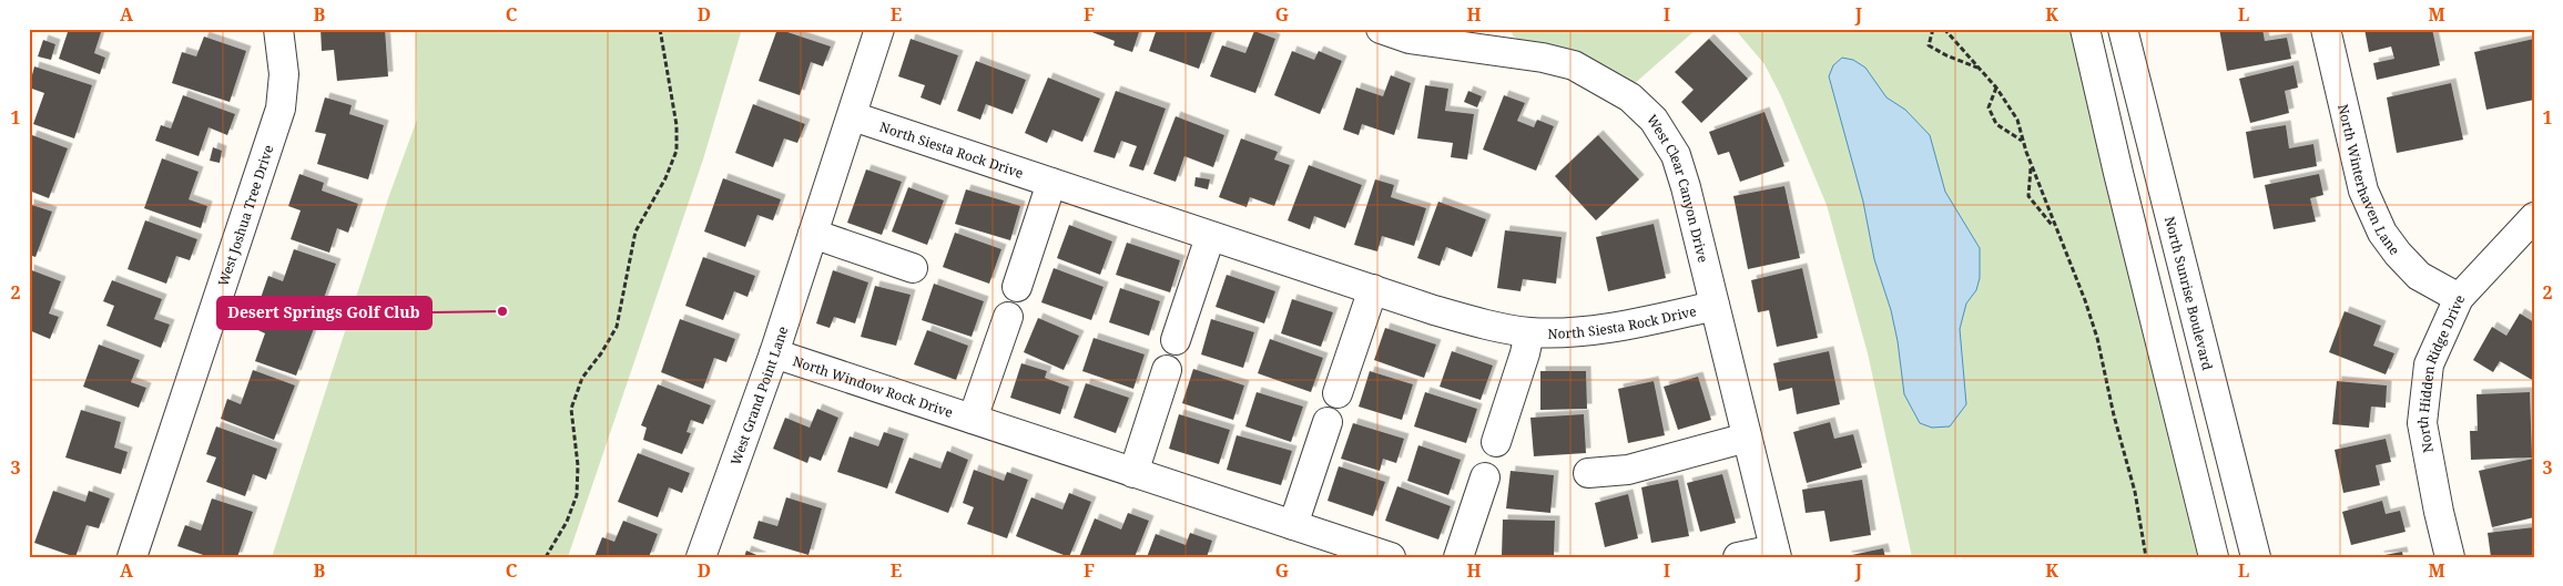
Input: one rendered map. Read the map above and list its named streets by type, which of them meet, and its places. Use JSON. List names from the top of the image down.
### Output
{
  "streets": {
    "street": [
      "North Siesta Rock Drive",
      "North Winterhaven Lane",
      "West Clear Canyon Drive",
      "West Joshua Tree Drive",
      "North Sunrise Boulevard",
      "North Hidden Ridge Drive",
      "North Window Rock Drive",
      "West Grand Point Lane"
    ]
  },
  "crossings": [
    ["North Siesta Rock Drive", "West Clear Canyon Drive"],
    ["North Siesta Rock Drive", "West Grand Point Lane"],
    ["North Winterhaven Lane", "North Hidden Ridge Drive"],
    ["North Window Rock Drive", "West Grand Point Lane"]
  ],
  "places": ["Desert Springs Golf Club"],
  "grid": {
    "columns": [
      "A",
      "B",
      "C",
      "D",
      "E",
      "F",
      "G",
      "H",
      "I",
      "J",
      "K",
      "L",
      "M"
    ],
    "rows": ["1", "2", "3"]
  }
}
